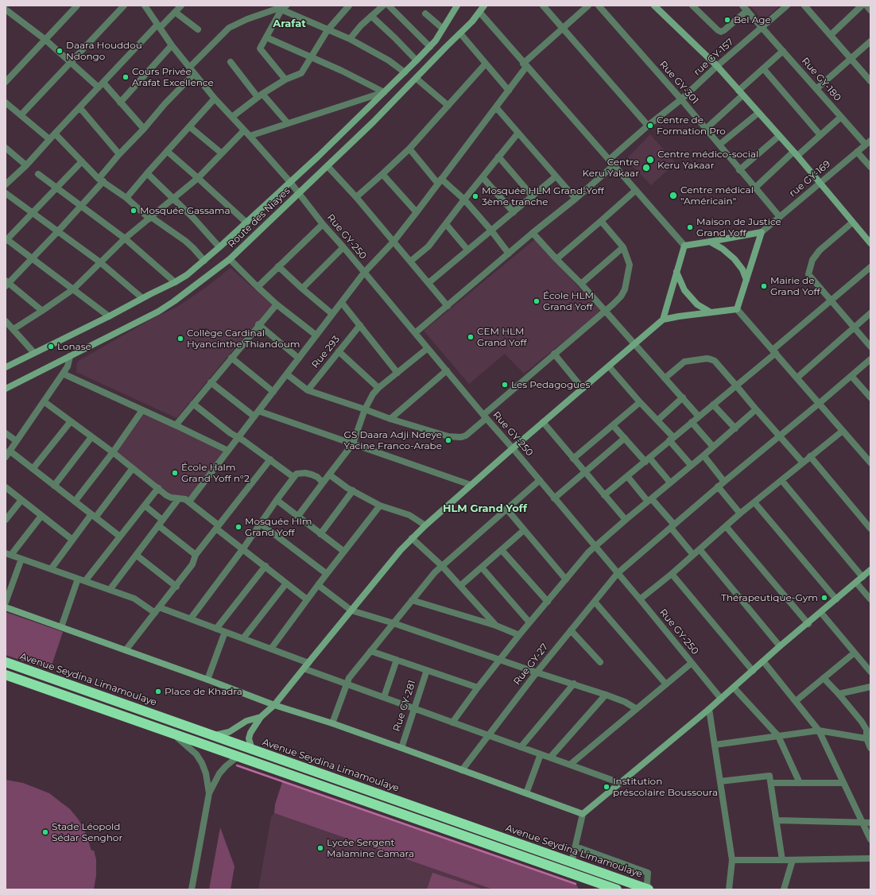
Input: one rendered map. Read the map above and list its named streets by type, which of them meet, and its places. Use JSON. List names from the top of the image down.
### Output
{
  "streets": {
    "highway": ["Avenue Seydina Limamoulaye"],
    "street": [
      "rue GY-157",
      "Rue GY-180",
      "Rue GY-301",
      "rue GY-169",
      "Route des Niayes",
      "Rue GY-250",
      "Rue 293",
      "Rue GY-27",
      "Rue GY-281"
    ]
  },
  "crossings": [
    ["rue GY-157", "Rue GY-180"],
    ["rue GY-157", "Rue GY-301"],
    ["Rue GY-180", "rue GY-169"],
    ["Rue GY-301", "rue GY-169"],
    ["Route des Niayes", "Rue GY-250"],
    ["Rue GY-250", "Rue GY-27"]
  ],
  "districts": ["Arafat", "HLM Grand Yoff"],
  "places": [
    "Bel Age",
    "Daara Houddou Ndongo",
    "Cours Privée Arafat Excellence",
    "Centre de Formation Pro",
    "Centre médico-social Keru Yakaar",
    "Centre Keru Yakaar",
    "Centre médical \"Américain\"",
    "Mosquée HLM Grand-Yoff 3ème tranche",
    "Mosquée Gassama",
    "Maison de Justice Grand Yoff",
    "Mairie de Grand Yoff",
    "École HLM Grand Yoff",
    "CEM HLM Grand Yoff",
    "Collège Cardinal Hyancinthe Thiandoum",
    "Lonase",
    "Les Pedagogues",
    "GS Daara Adji Ndeye Yacine Franco-Arabe",
    "École Halm Grand Yoff n°2",
    "Mosquée Hlm Grand Yoff",
    "Thérapeutique-Gym",
    "Place de Khadra",
    "Institution préscolaire Boussoura",
    "Stade Léopold Sédar Senghor",
    "Lycée Sergent Malamine Camara"
  ]
}
